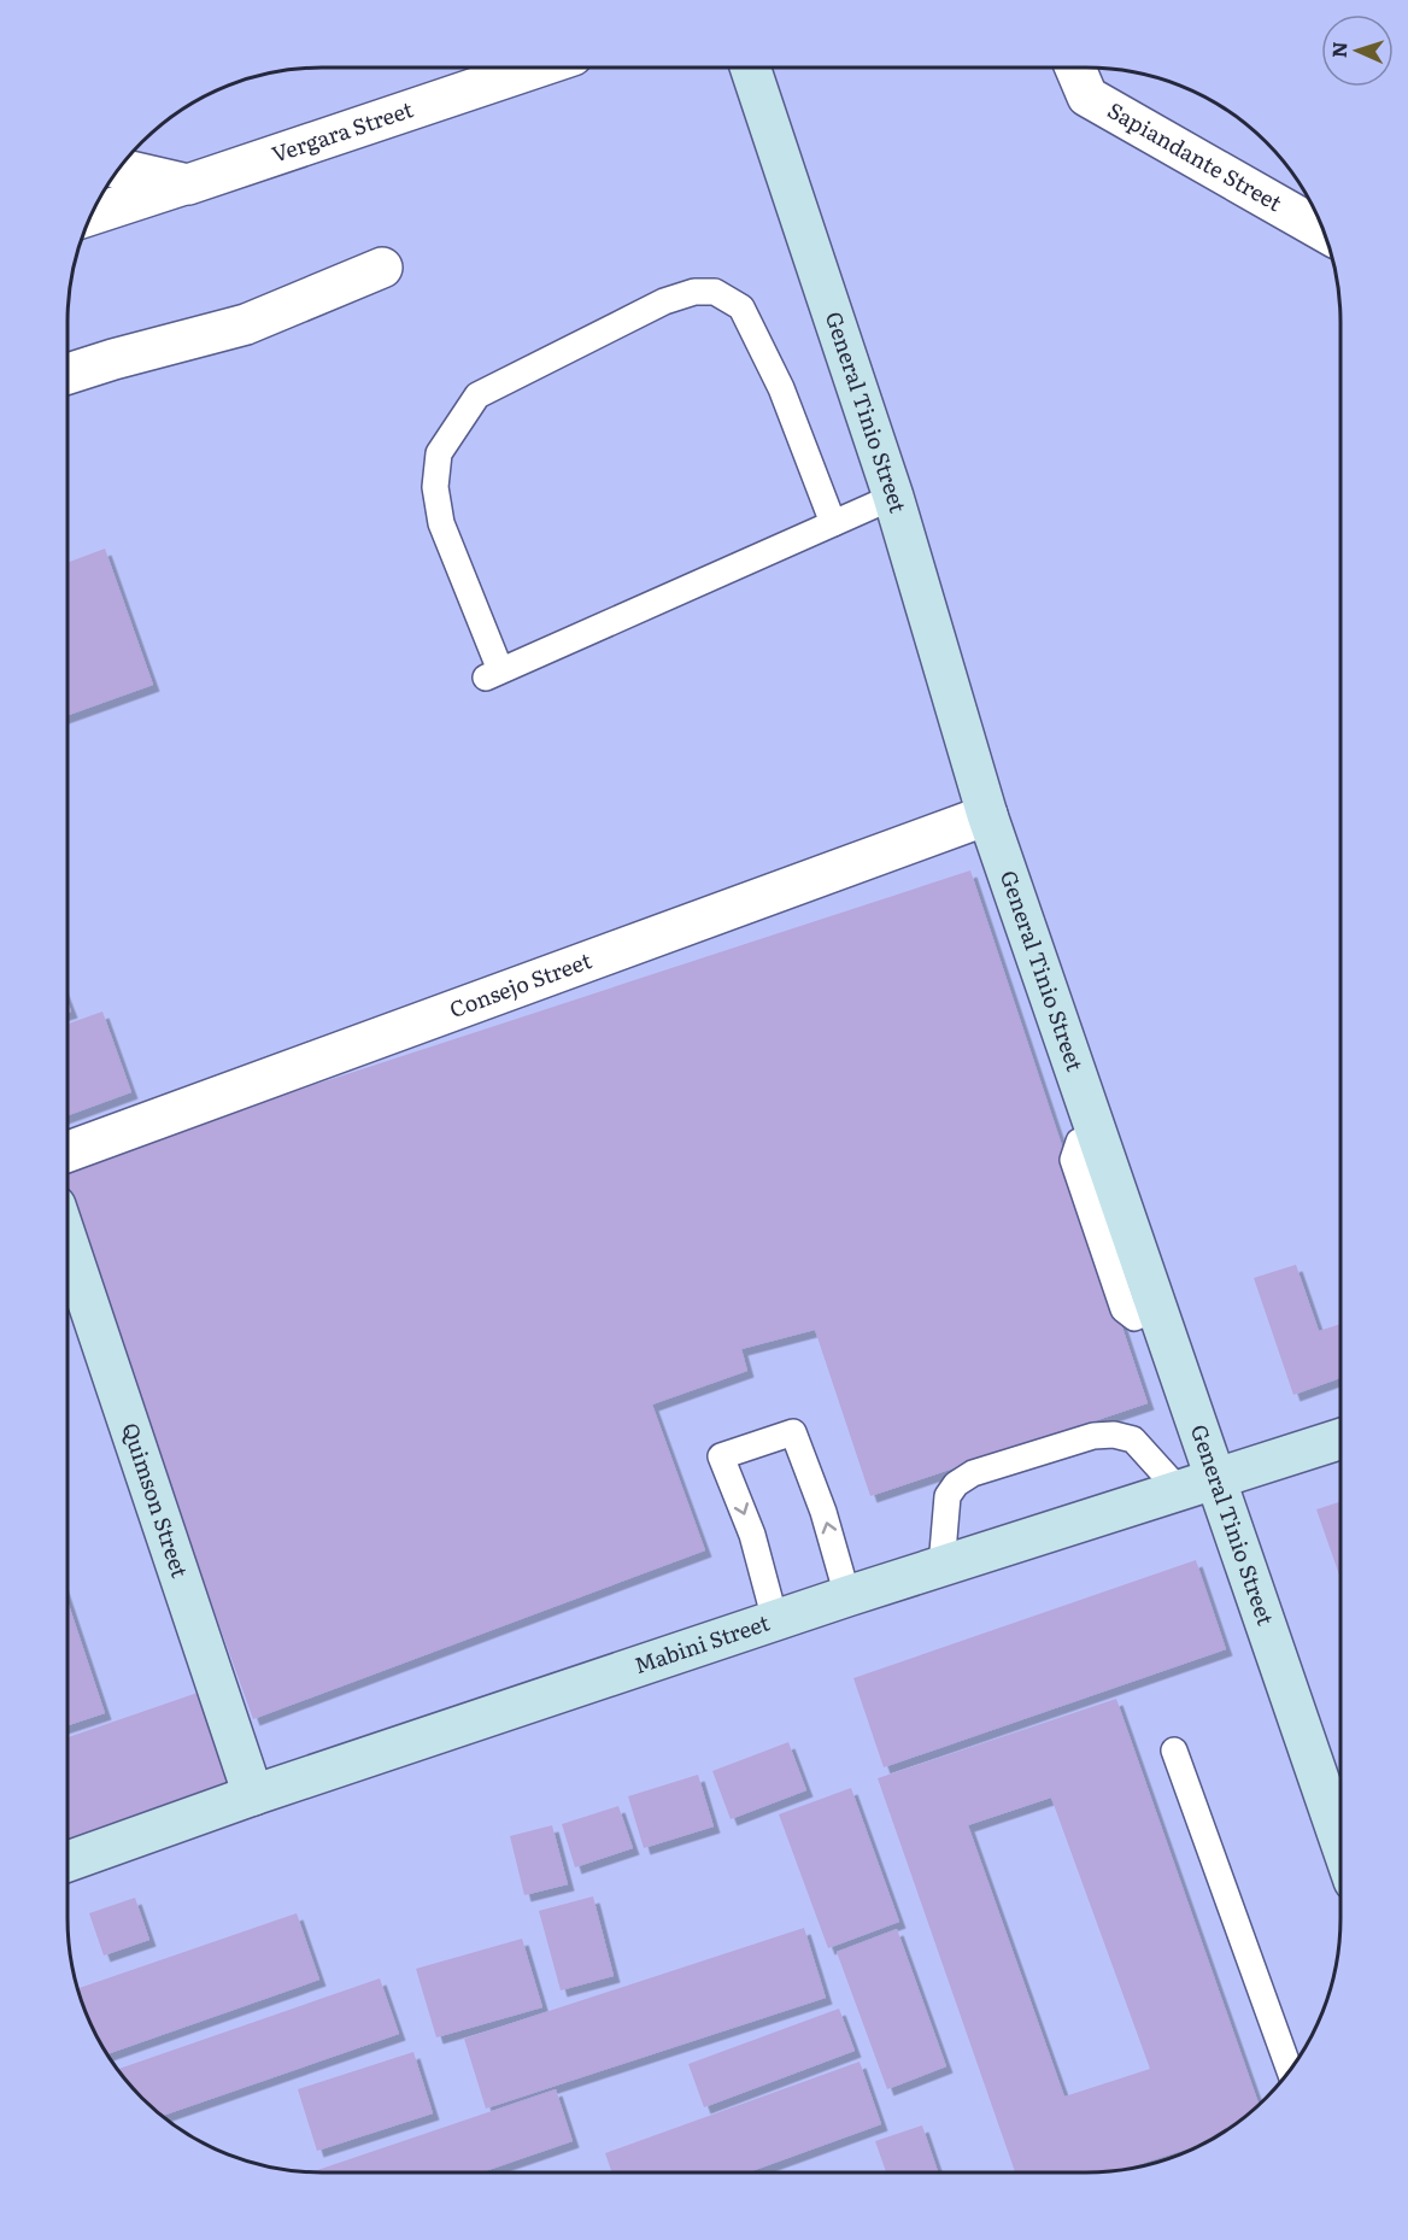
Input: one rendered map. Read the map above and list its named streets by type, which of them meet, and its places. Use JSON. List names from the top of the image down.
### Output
{
  "streets": {
    "street": [
      "Vergara Street",
      "Sapiandante Street",
      "General Tinio Street",
      "Consejo Street",
      "Quimson Street",
      "Mabini Street"
    ]
  },
  "crossings": [
    ["General Tinio Street", "Consejo Street"],
    ["General Tinio Street", "Mabini Street"],
    ["Quimson Street", "Mabini Street"]
  ],
  "north": "left"
}
